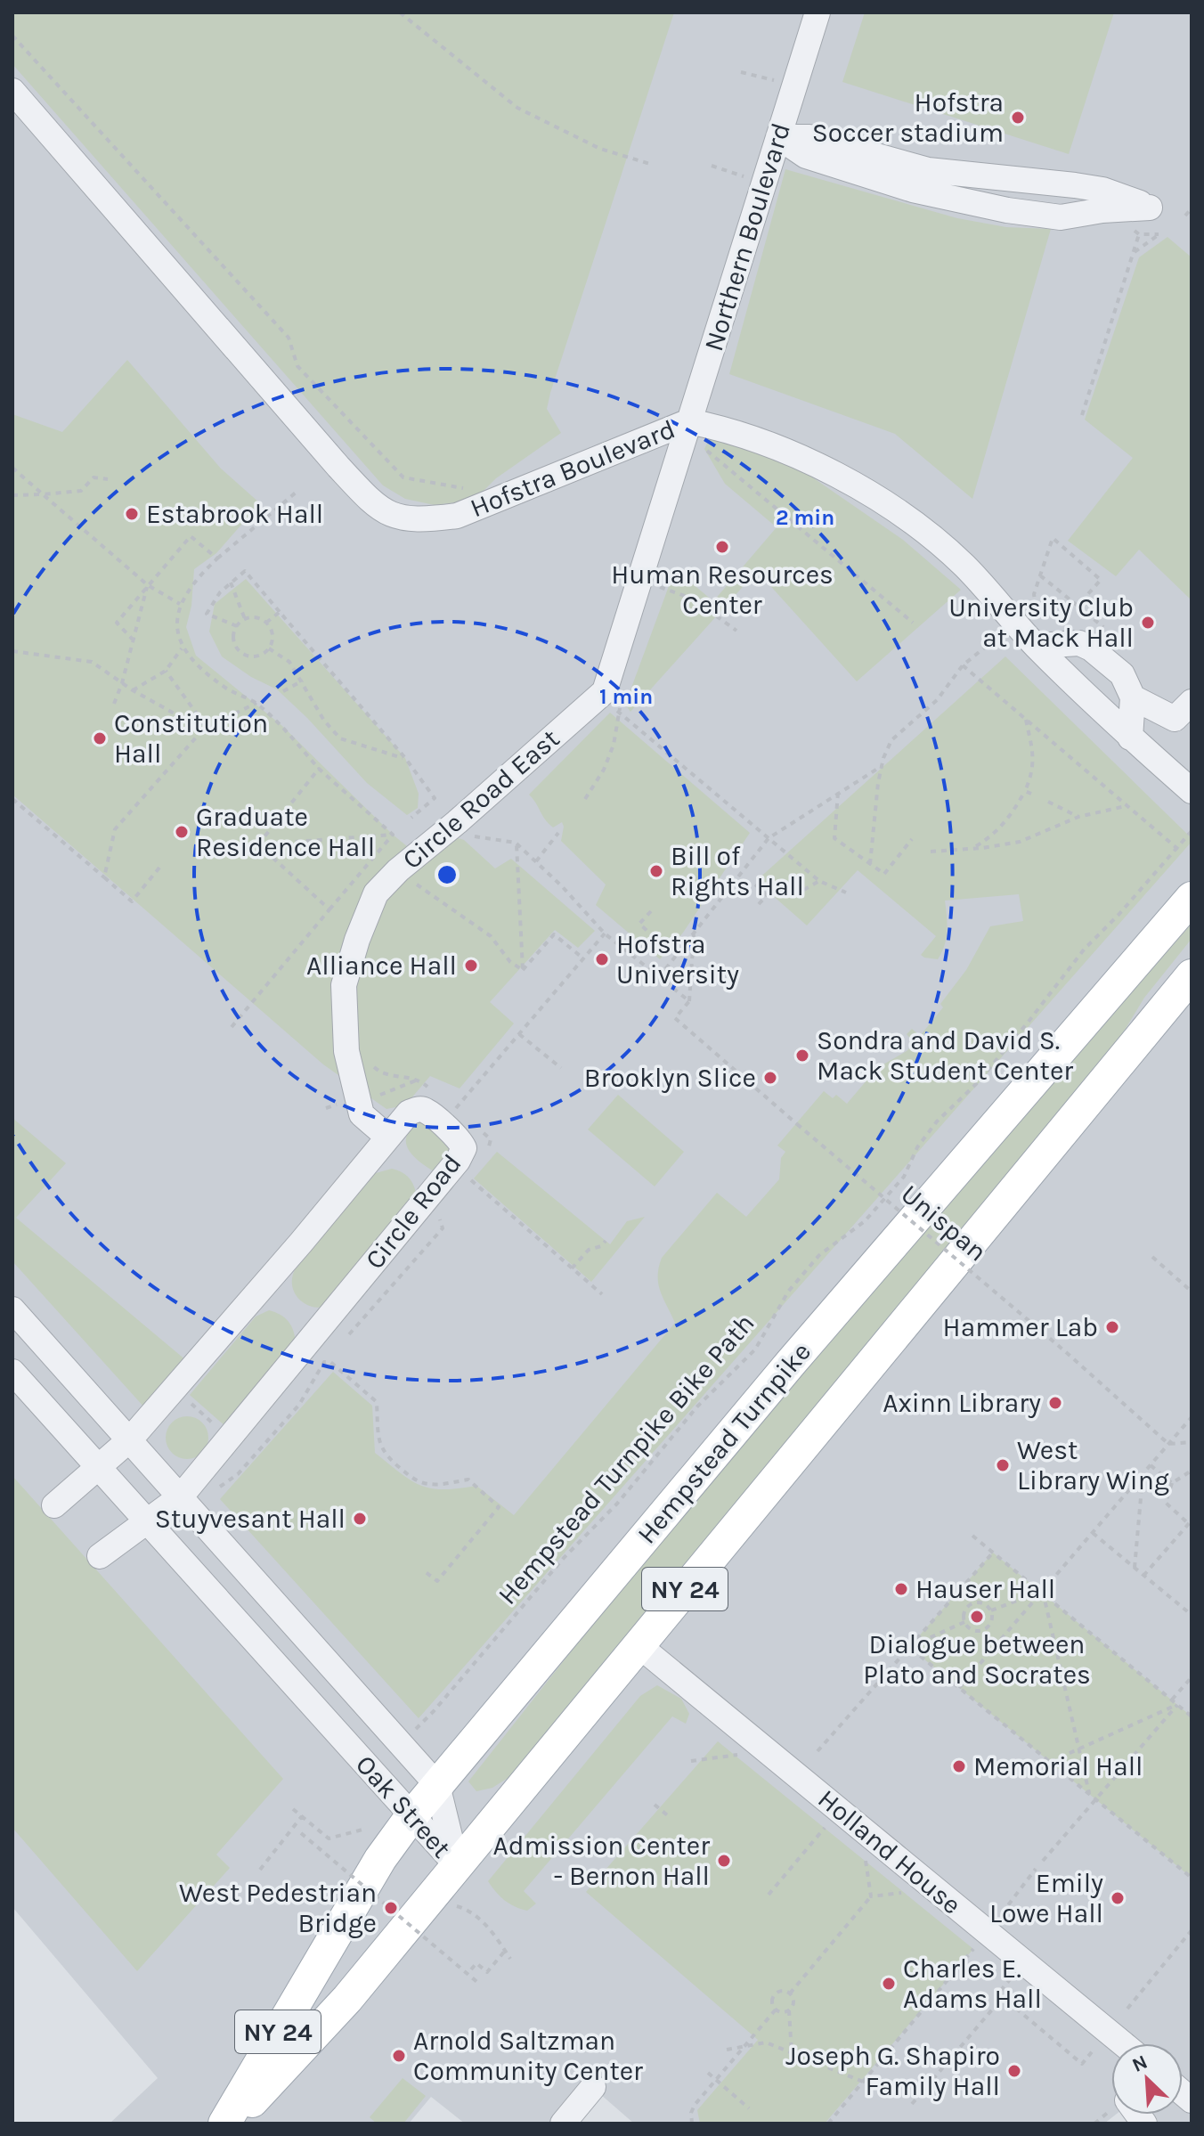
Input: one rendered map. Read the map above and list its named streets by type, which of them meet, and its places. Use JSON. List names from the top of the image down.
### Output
{
  "streets": {
    "main road": ["Hempstead Turnpike", "NY 24"],
    "street": [
      "Northern Boulevard",
      "Hofstra Boulevard",
      "Circle Road East",
      "Circle Road",
      "Oak Street",
      "Holland House"
    ],
    "path": ["Unispan", "Hempstead Turnpike Bike Path"]
  },
  "crossings": [
    ["Northern Boulevard", "Hofstra Boulevard"],
    ["Northern Boulevard", "Circle Road East"],
    ["Hofstra Boulevard", "Circle Road East"],
    ["Circle Road East", "Circle Road"],
    ["Circle Road", "Oak Street"],
    ["Hempstead Turnpike", "Oak Street"],
    ["NY 24", "Oak Street"],
    ["NY 24", "Holland House"]
  ],
  "places": [
    "Hofstra Soccer stadium",
    "Estabrook Hall",
    "Human Resources Center",
    "University Club at Mack Hall",
    "Constitution Hall",
    "Graduate Residence Hall",
    "Bill of Rights Hall",
    "Hofstra University",
    "Alliance Hall",
    "Sondra and David S. Mack Student Center",
    "Brooklyn Slice",
    "Hammer Lab",
    "Axinn Library",
    "West Library Wing",
    "Stuyvesant Hall",
    "Hauser Hall",
    "Dialogue between Plato and Socrates",
    "Memorial Hall",
    "Admission Center - Bernon Hall",
    "Emily Lowe Hall",
    "West Pedestrian Bridge",
    "Charles E. Adams Hall",
    "Arnold Saltzman Community Center",
    "Joseph G. Shapiro Family Hall"
  ],
  "north": "top left",
  "rings": ["2 min", "1 min"]
}
